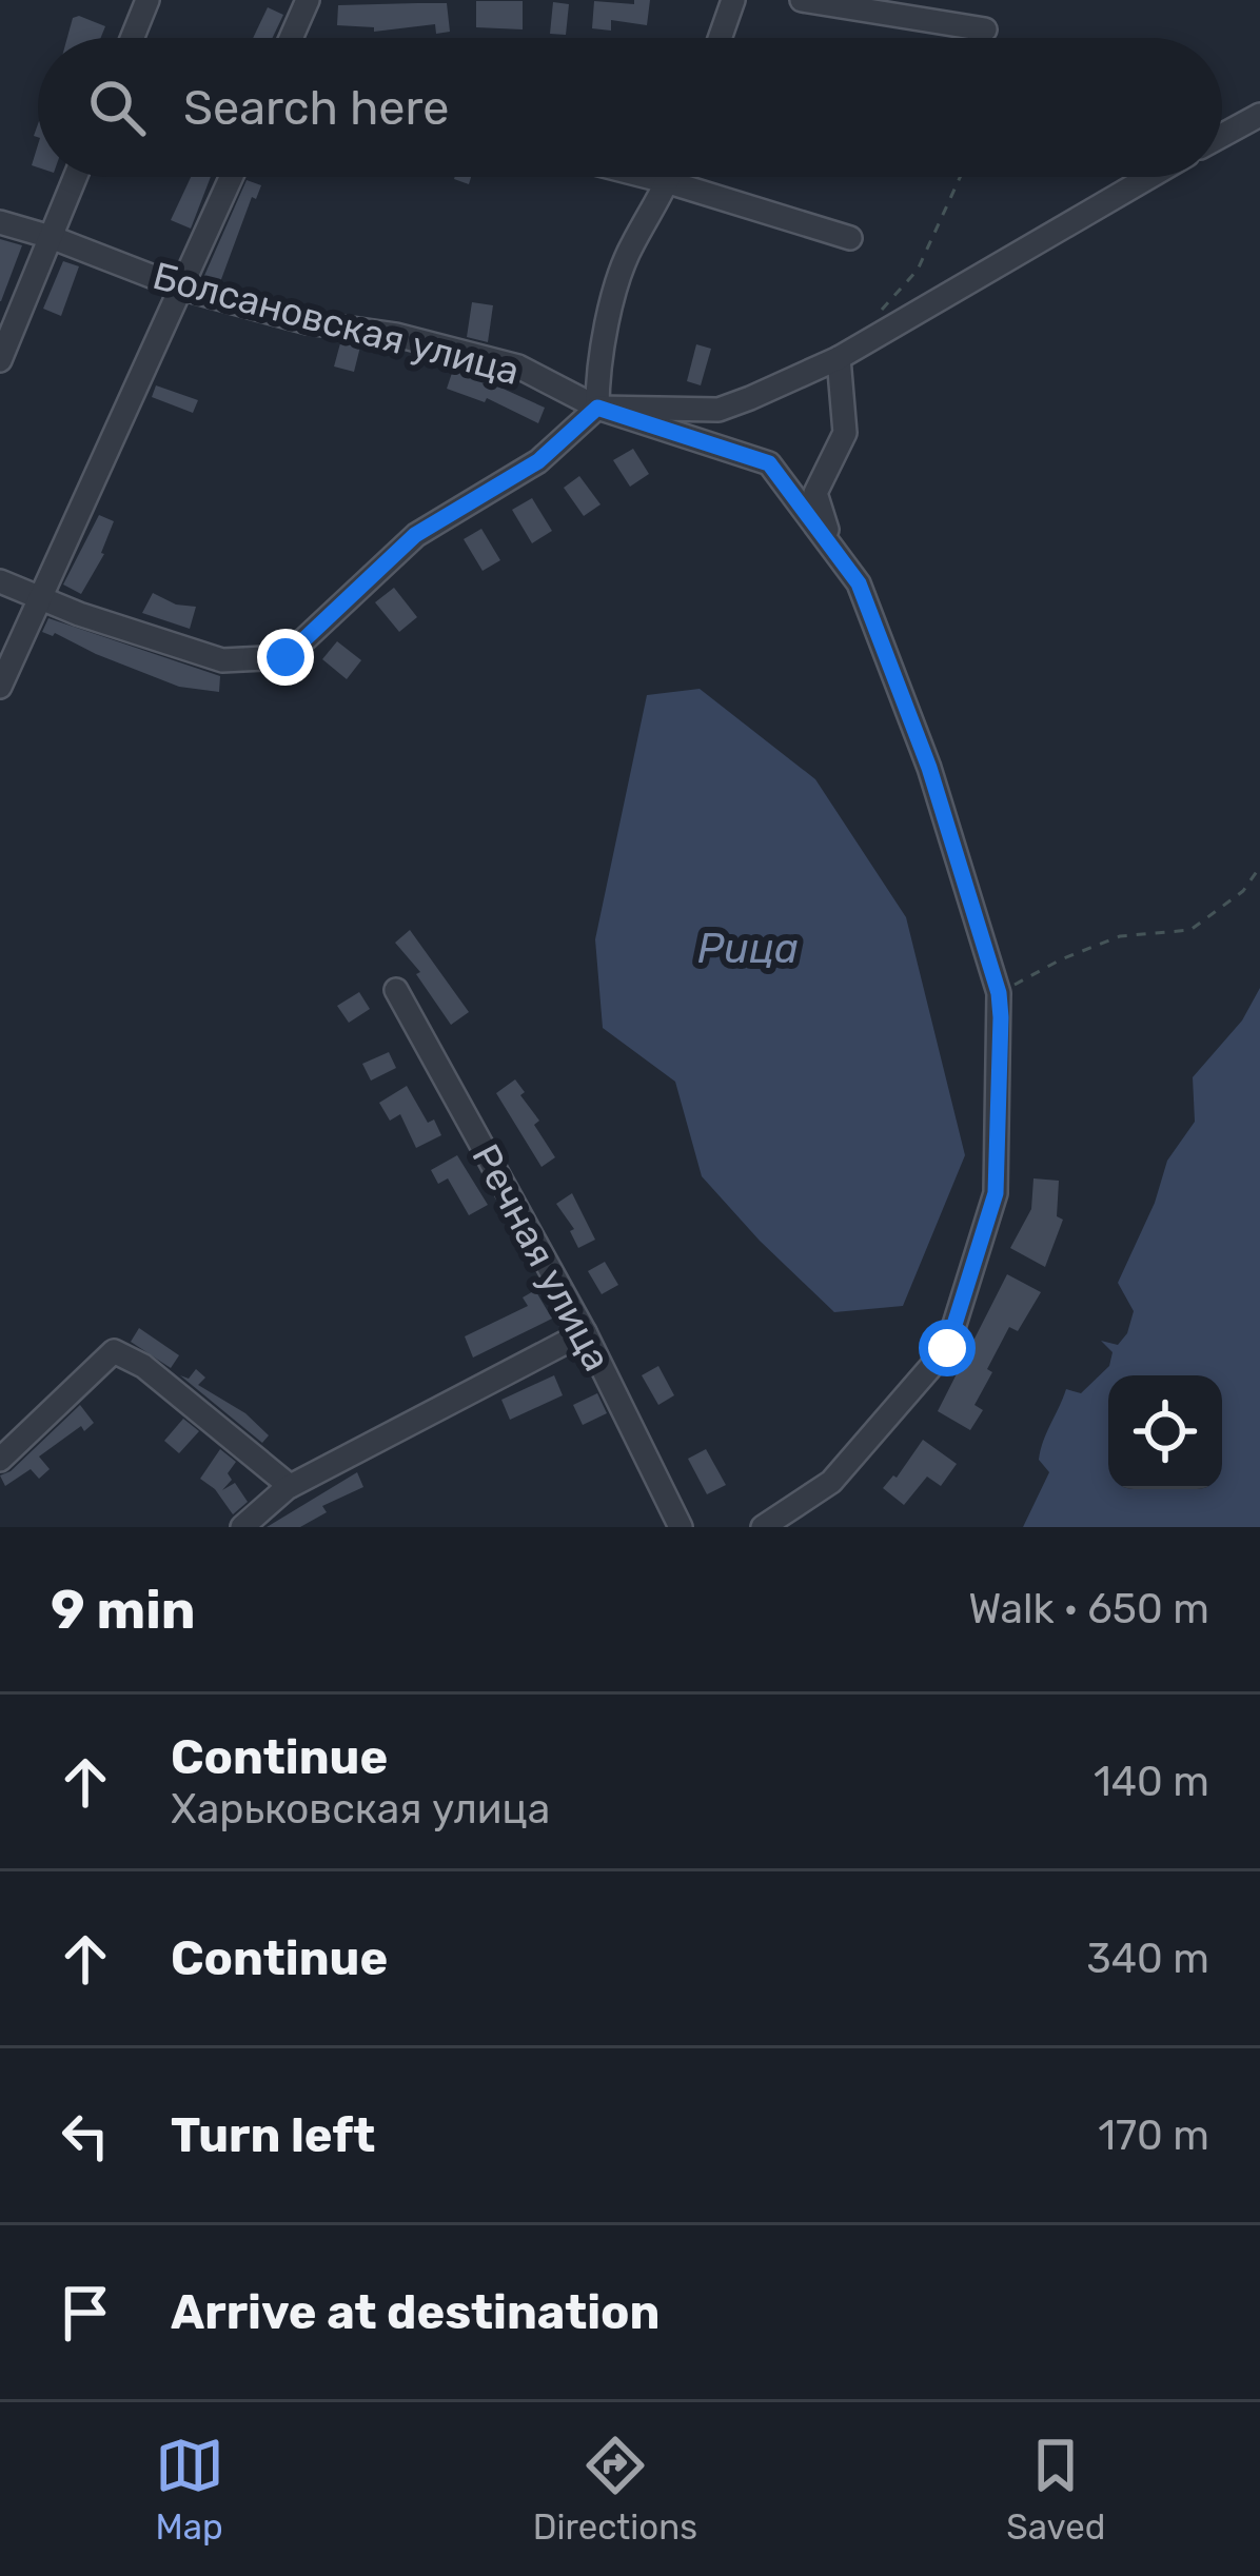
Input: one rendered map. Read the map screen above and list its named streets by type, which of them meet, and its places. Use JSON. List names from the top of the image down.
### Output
{
  "streets": {
    "street": ["Болсановская улица", "Речная улица"]
  },
  "water": ["Рица"],
  "page": {
    "search": "Search here",
    "heading": ["9 min", "Walk · 650 m"],
    "list": [
      ["Continue", "Харьковская улица", "140 m"],
      ["Continue", "340 m"],
      ["Turn left", "170 m"],
      "Arrive at destination"
    ],
    "nav": ["Map", "Directions", "Saved"]
  }
}
